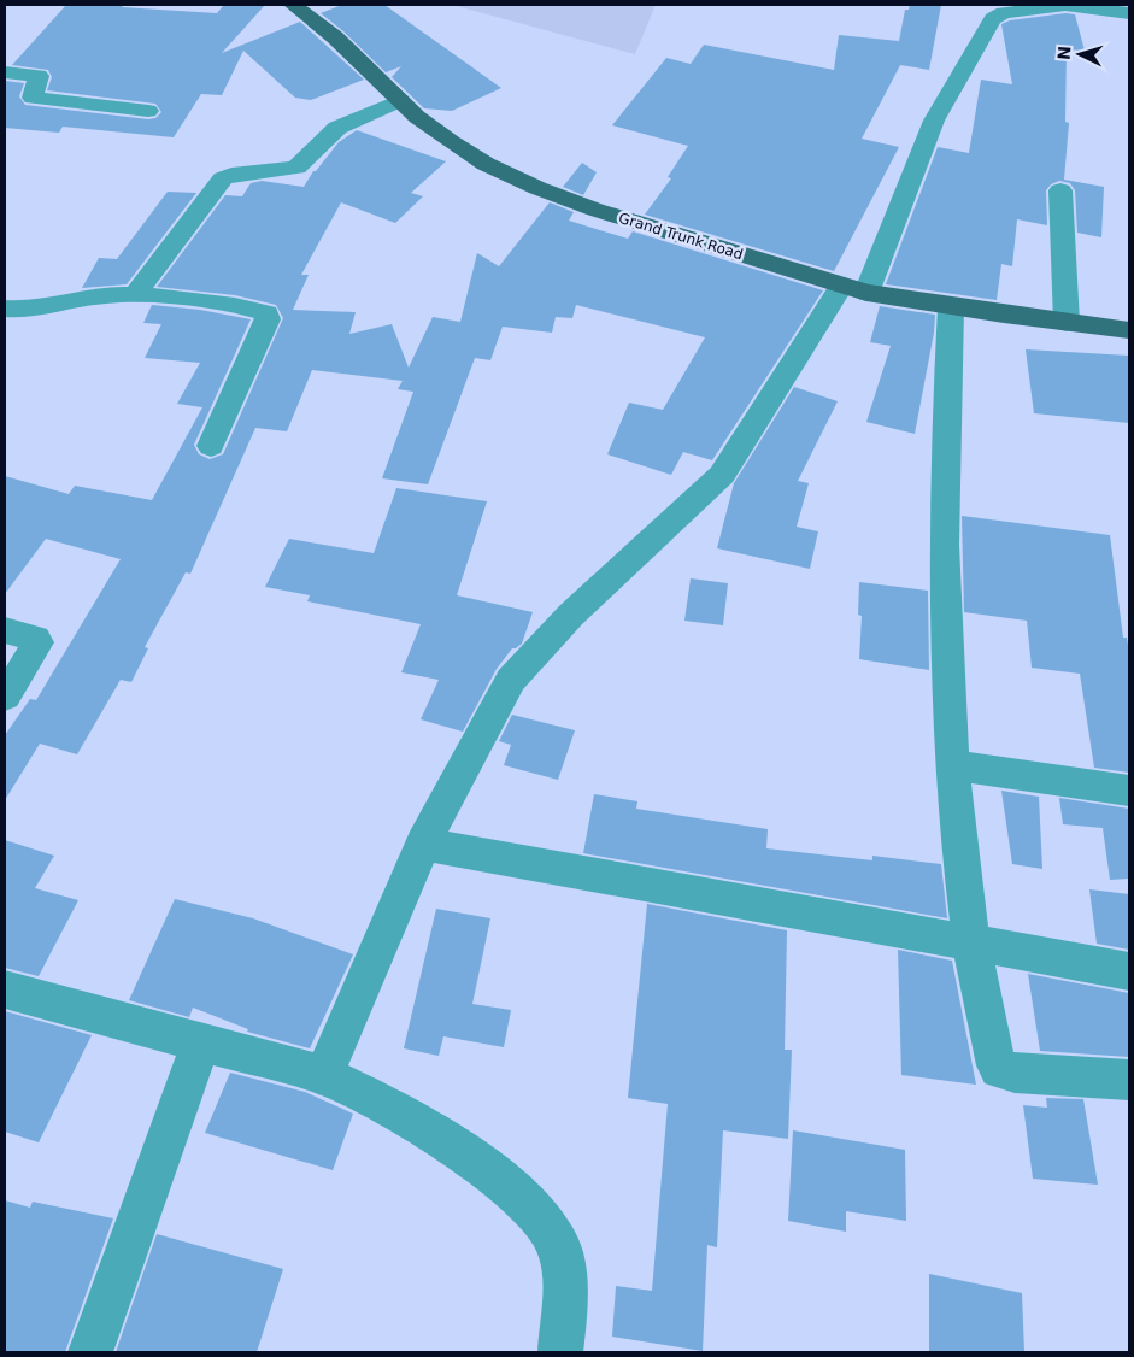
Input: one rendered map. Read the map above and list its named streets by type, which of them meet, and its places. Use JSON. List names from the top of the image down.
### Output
{
  "streets": {
    "main road": ["Grand Trunk Road"]
  },
  "north": "left"
}
